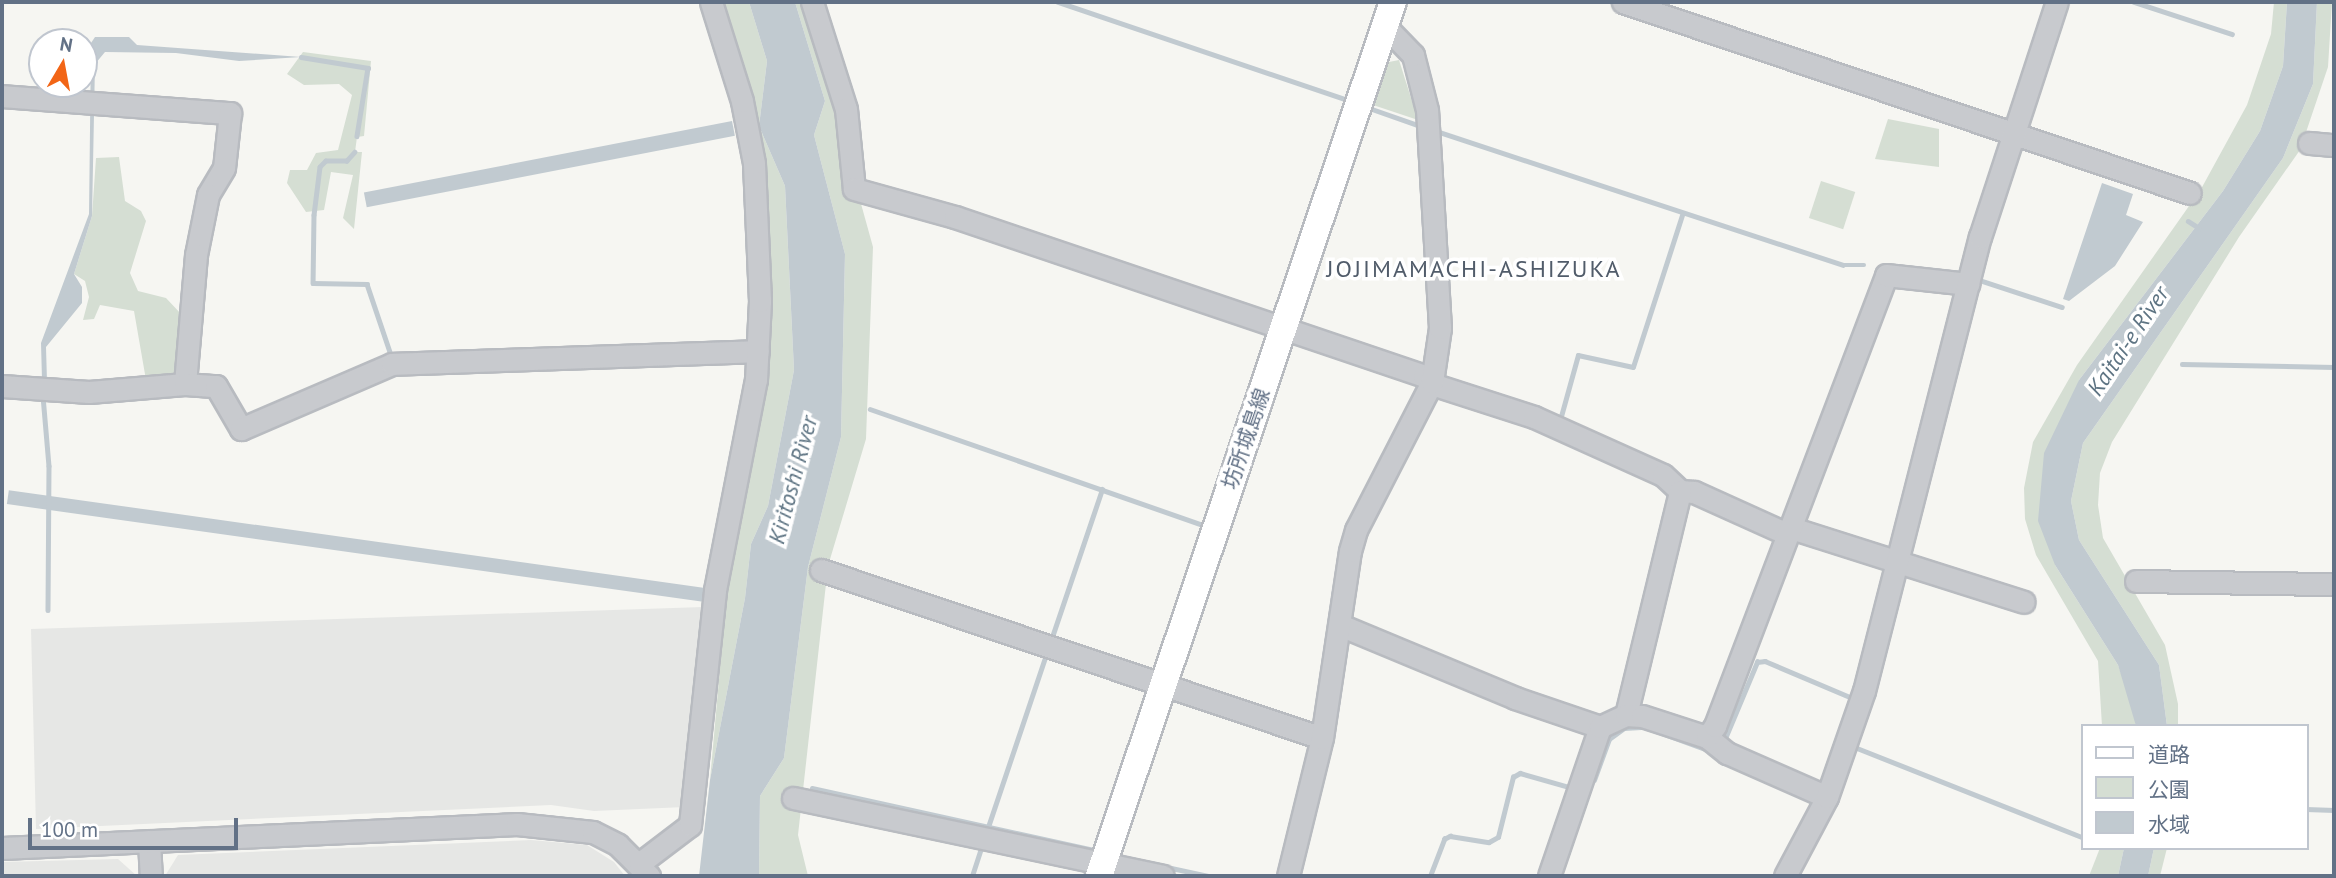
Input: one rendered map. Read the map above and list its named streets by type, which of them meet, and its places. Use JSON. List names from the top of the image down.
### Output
{
  "streets": {
    "main road": ["坊所城島線"]
  },
  "districts": ["JOJIMAMACHI-ASHIZUKA"],
  "water": ["Kaitai-e River", "Kiritoshi River"],
  "legend": ["道路", "公園", "水域"],
  "scale_bar": "100 m",
  "north": "top"
}
